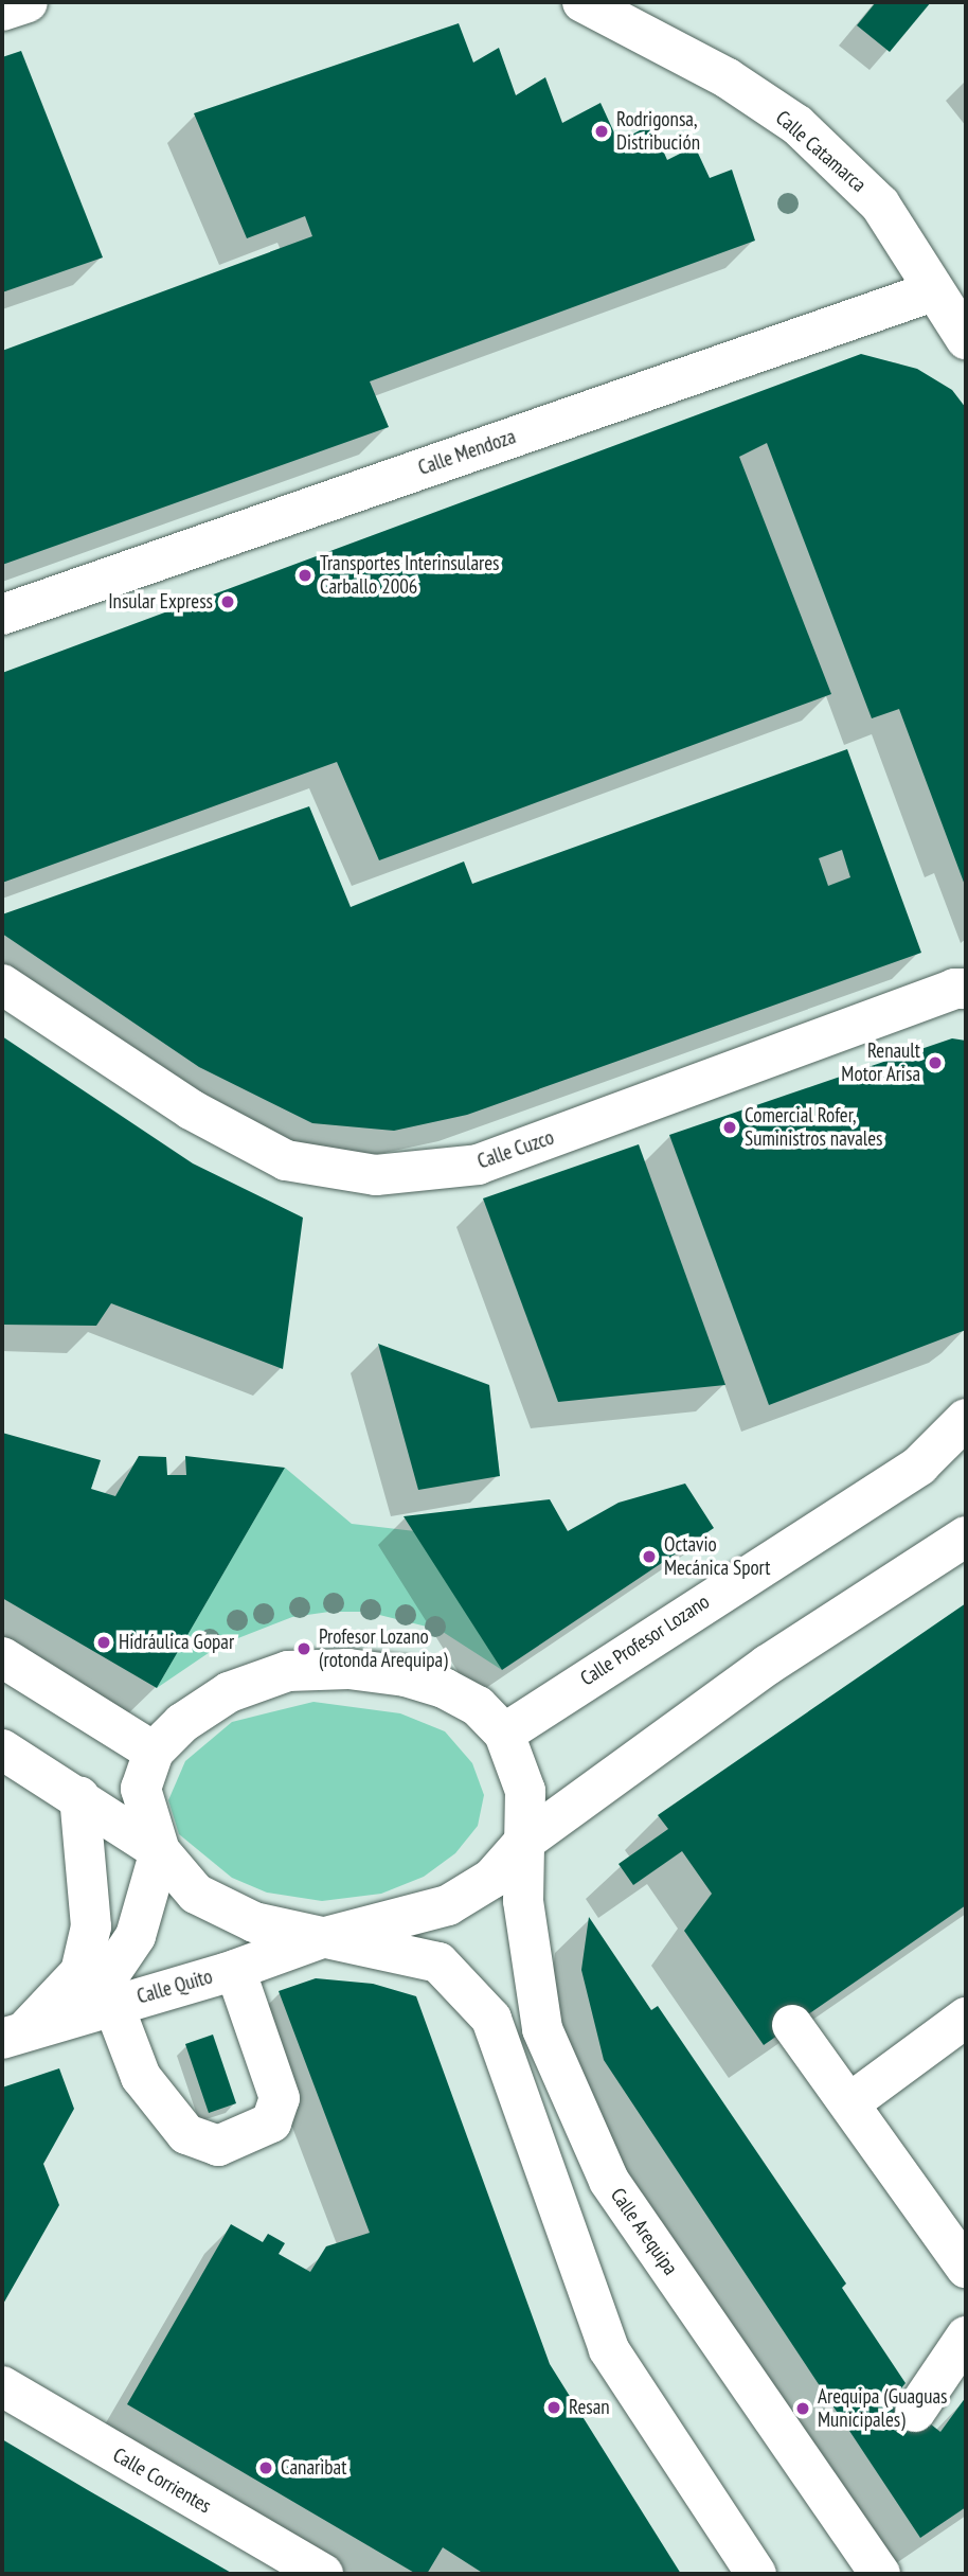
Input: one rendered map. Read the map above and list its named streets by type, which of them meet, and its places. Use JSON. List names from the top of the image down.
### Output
{
  "streets": {
    "street": [
      "Calle Catamarca",
      "Calle Mendoza",
      "Calle Cuzco",
      "Calle Profesor Lozano",
      "Calle Quito",
      "Calle Arequipa",
      "Calle Corrientes"
    ]
  },
  "crossings": [
    ["Calle Catamarca", "Calle Mendoza"],
    ["Calle Profesor Lozano", "Calle Arequipa"],
    ["Calle Quito", "Calle Arequipa"]
  ],
  "places": [
    "Rodrigonsa, Distribución",
    "Transportes Interinsulares Carballo 2006",
    "Insular Express",
    "Renault Motor Arisa",
    "Comercial Rofer, Suministros navales",
    "Octavio Mecánica Sport",
    "Hidráulica Gopar",
    "Profesor Lozano (rotonda Arequipa)",
    "Resan",
    "Arequipa (Guaguas Municipales)",
    "Canaribat"
  ]
}
